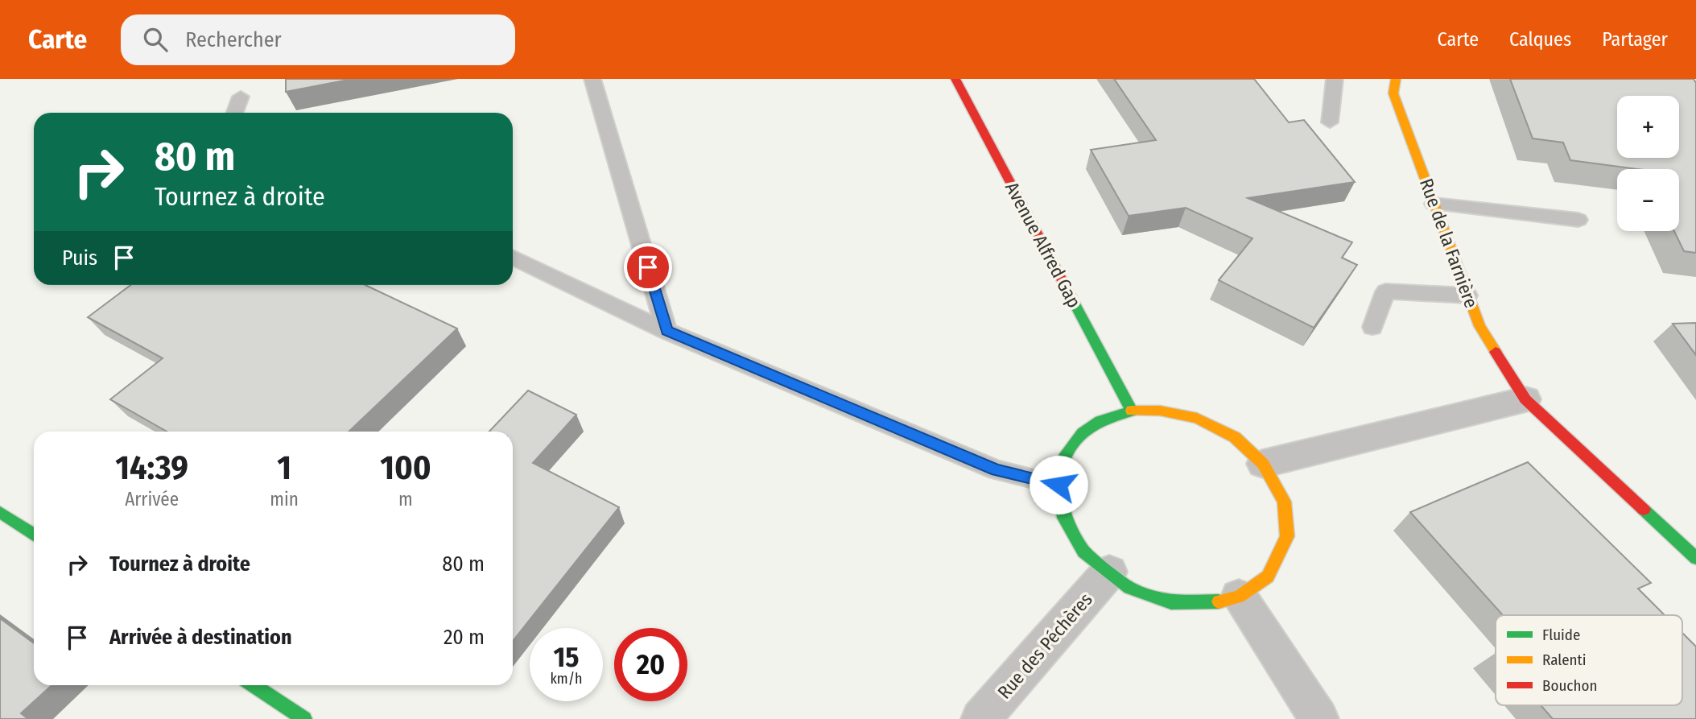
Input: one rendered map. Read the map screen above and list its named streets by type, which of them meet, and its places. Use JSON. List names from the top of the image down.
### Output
{
  "streets": {
    "street": ["Rue de la Farnière", "Avenue Alfred Gap", "Rue des Péchères"]
  },
  "legend": ["Fluide", "Ralenti", "Bouchon"],
  "page": {
    "header": "Carte",
    "search": "Rechercher",
    "nav": ["Carte", "Calques", "Partager"],
    "map_buttons": ["+", "−"],
    "turn": ["80 m", "Tournez à droite"],
    "then": "Puis",
    "eta": [
      "14:39",
      "Arrivée",
      "1",
      "min",
      "100",
      "m"
    ],
    "list": [
      {
        "name": "Tournez à droite",
        "value": "80 m"
      },
      {
        "name": "Arrivée à destination",
        "value": "20 m"
      }
    ],
    "speed": "15 km/h",
    "limit": "20"
  }
}
